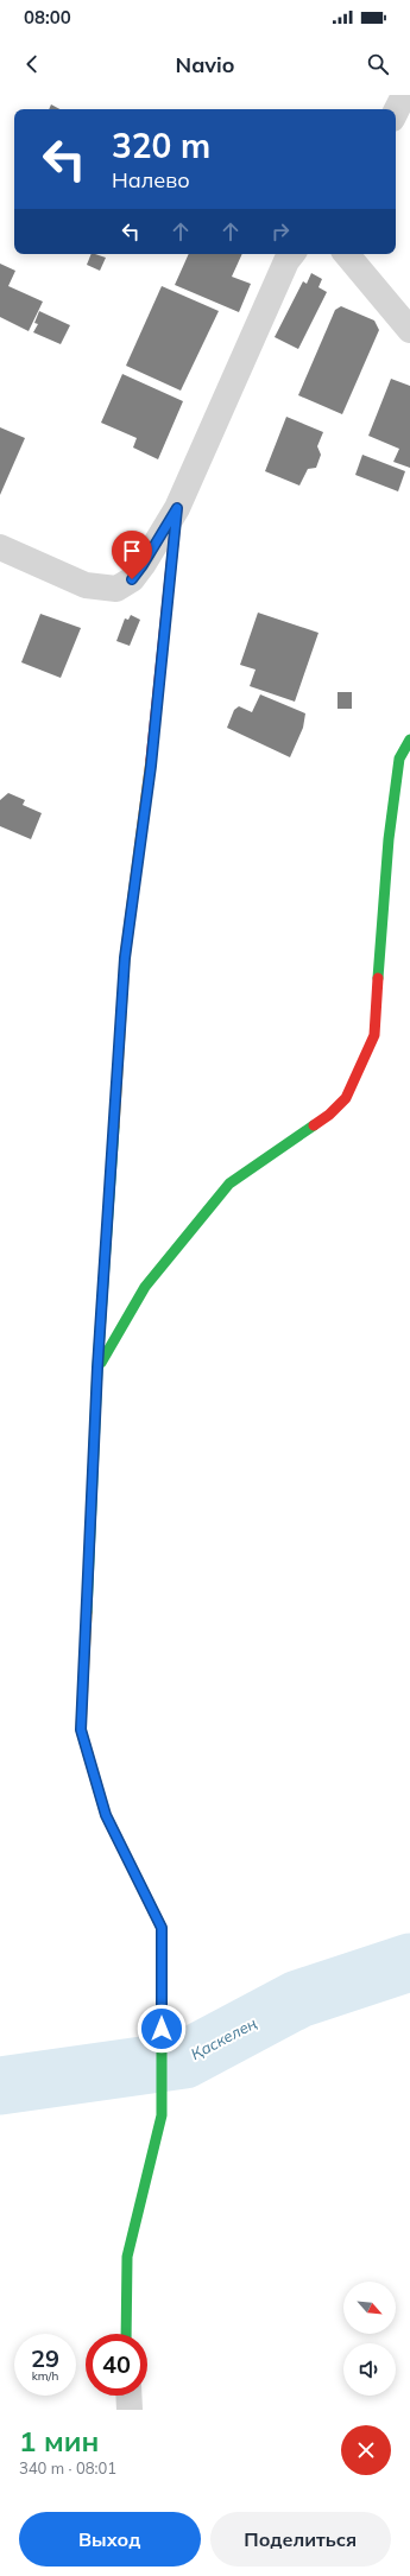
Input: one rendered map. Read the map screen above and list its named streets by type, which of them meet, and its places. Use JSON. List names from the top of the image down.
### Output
{
  "water": ["Қаскелең"],
  "north": "bottom right",
  "page": {
    "status": "08:00",
    "header": "Navio",
    "turn": ["320 m", "Налево"],
    "speed": "29 km/h",
    "limit": "40",
    "heading": ["1 мин", "340 m · 08:01"],
    "buttons": ["Выход", "Поделиться"]
  }
}
